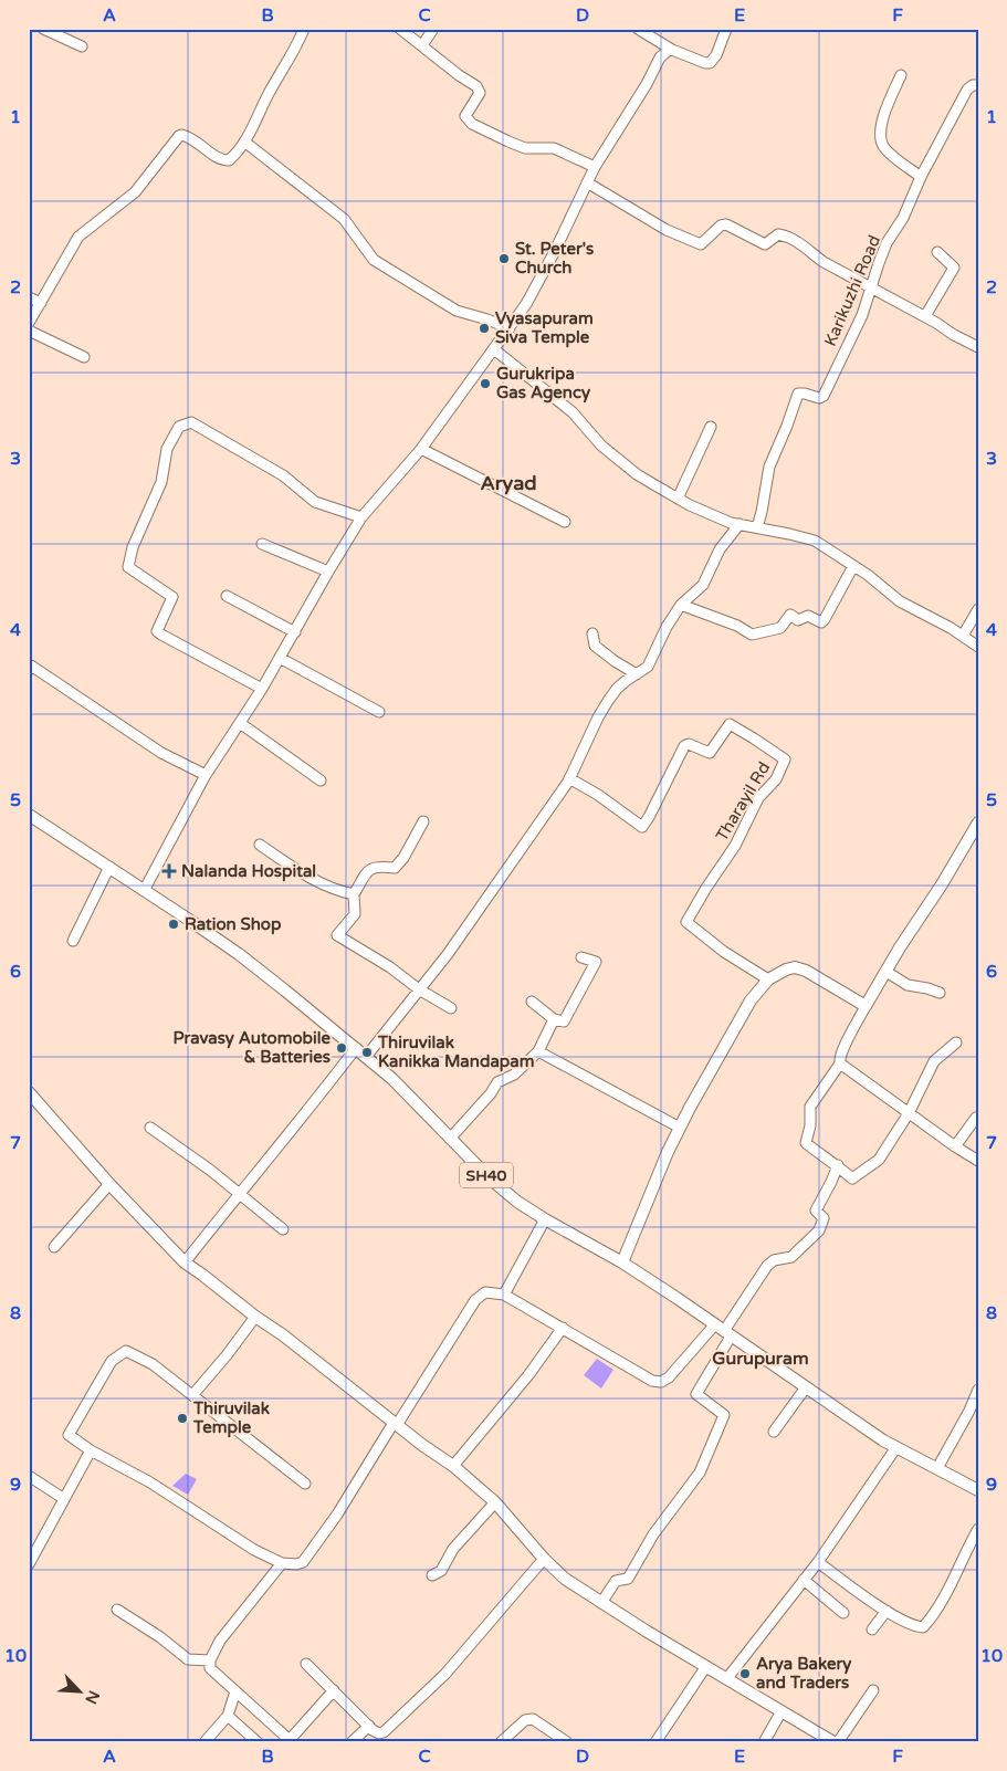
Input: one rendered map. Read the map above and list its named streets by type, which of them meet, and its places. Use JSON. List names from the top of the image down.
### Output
{
  "streets": {
    "main road": ["SH40"],
    "street": ["Karikuzhi Road", "Tharayil Rd"]
  },
  "districts": ["Aryad", "Gurupuram"],
  "places": {
    "other": [
      "St. Peter's Church",
      "Vyasapuram Siva Temple",
      "Gurukripa Gas Agency",
      "Ration Shop",
      "Pravasy Automobile & Batteries",
      "Thiruvilak Kanikka Mandapam",
      "Thiruvilak Temple",
      "Arya Bakery and Traders"
    ],
    "health": ["Nalanda Hospital"]
  },
  "north": "bottom right",
  "grid": {
    "columns": [
      "A",
      "B",
      "C",
      "D",
      "E",
      "F"
    ],
    "rows": [
      "1",
      "2",
      "3",
      "4",
      "5",
      "6",
      "7",
      "8",
      "9",
      "10"
    ]
  }
}
